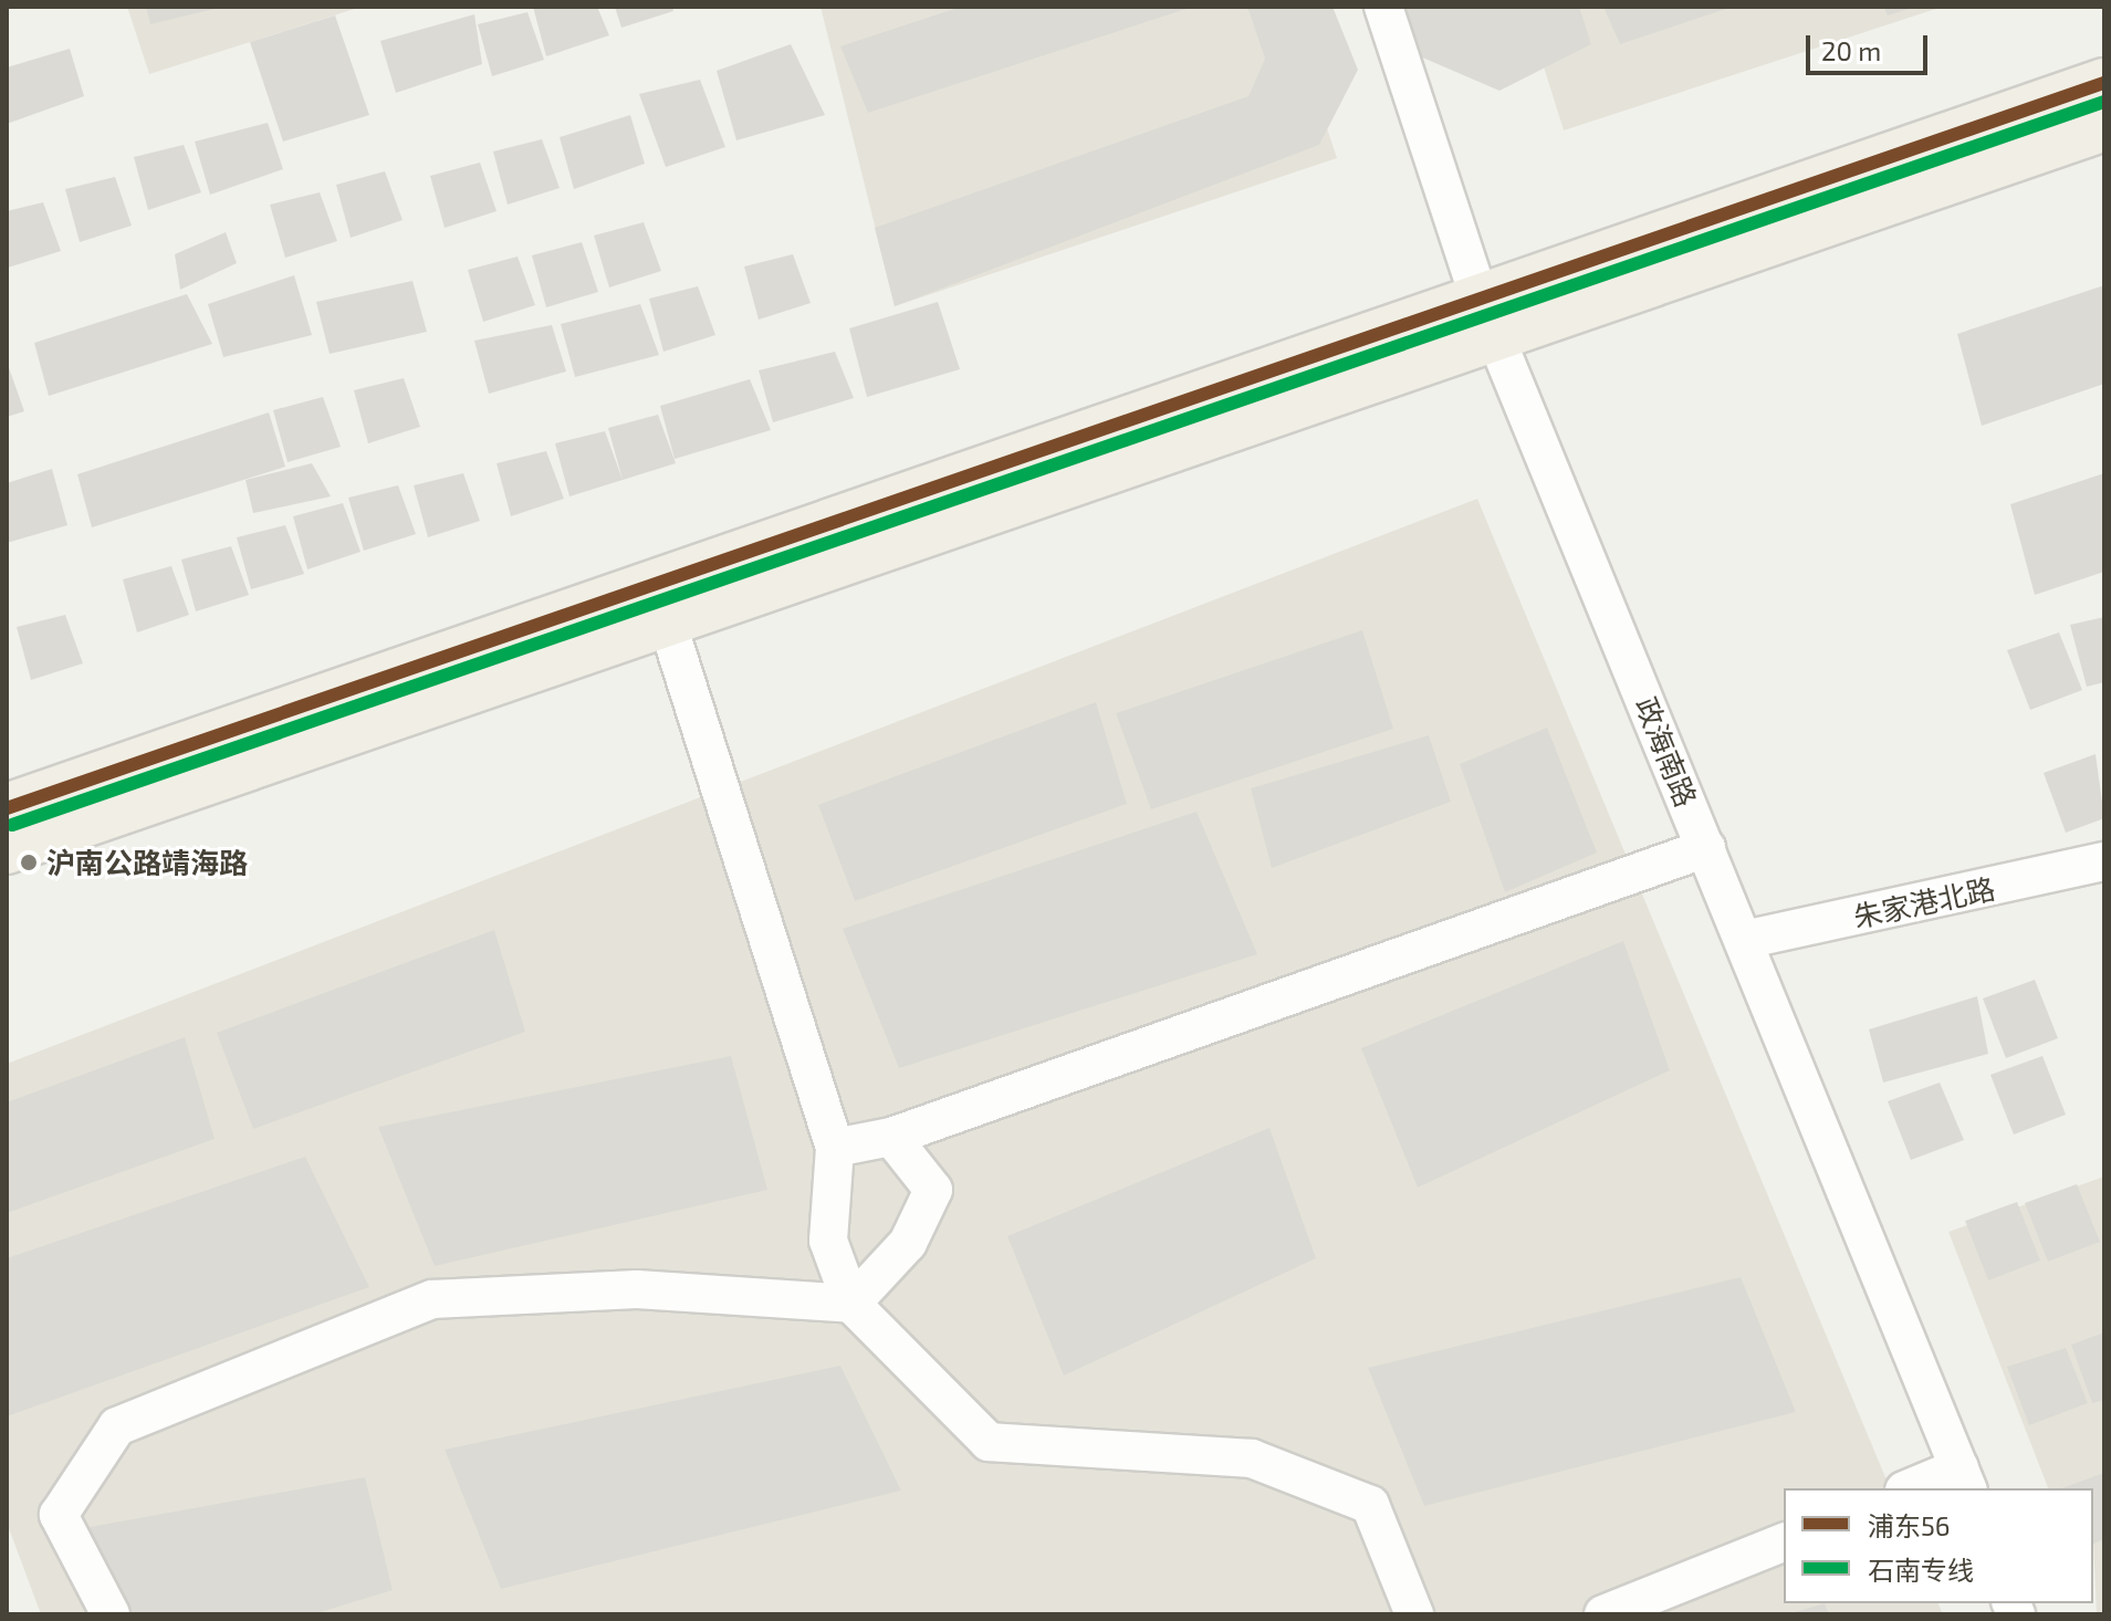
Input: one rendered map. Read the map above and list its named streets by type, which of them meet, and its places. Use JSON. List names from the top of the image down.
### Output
{
  "streets": {
    "street": ["政海南路", "朱家港北路"]
  },
  "crossings": [
    ["政海南路", "朱家港北路"]
  ],
  "places": ["沪南公路靖海路"],
  "lines": ["transit line 浦东56", "transit line 石南专线"],
  "legend": ["浦东56", "石南专线"],
  "scale_bar": "20 m"
}
